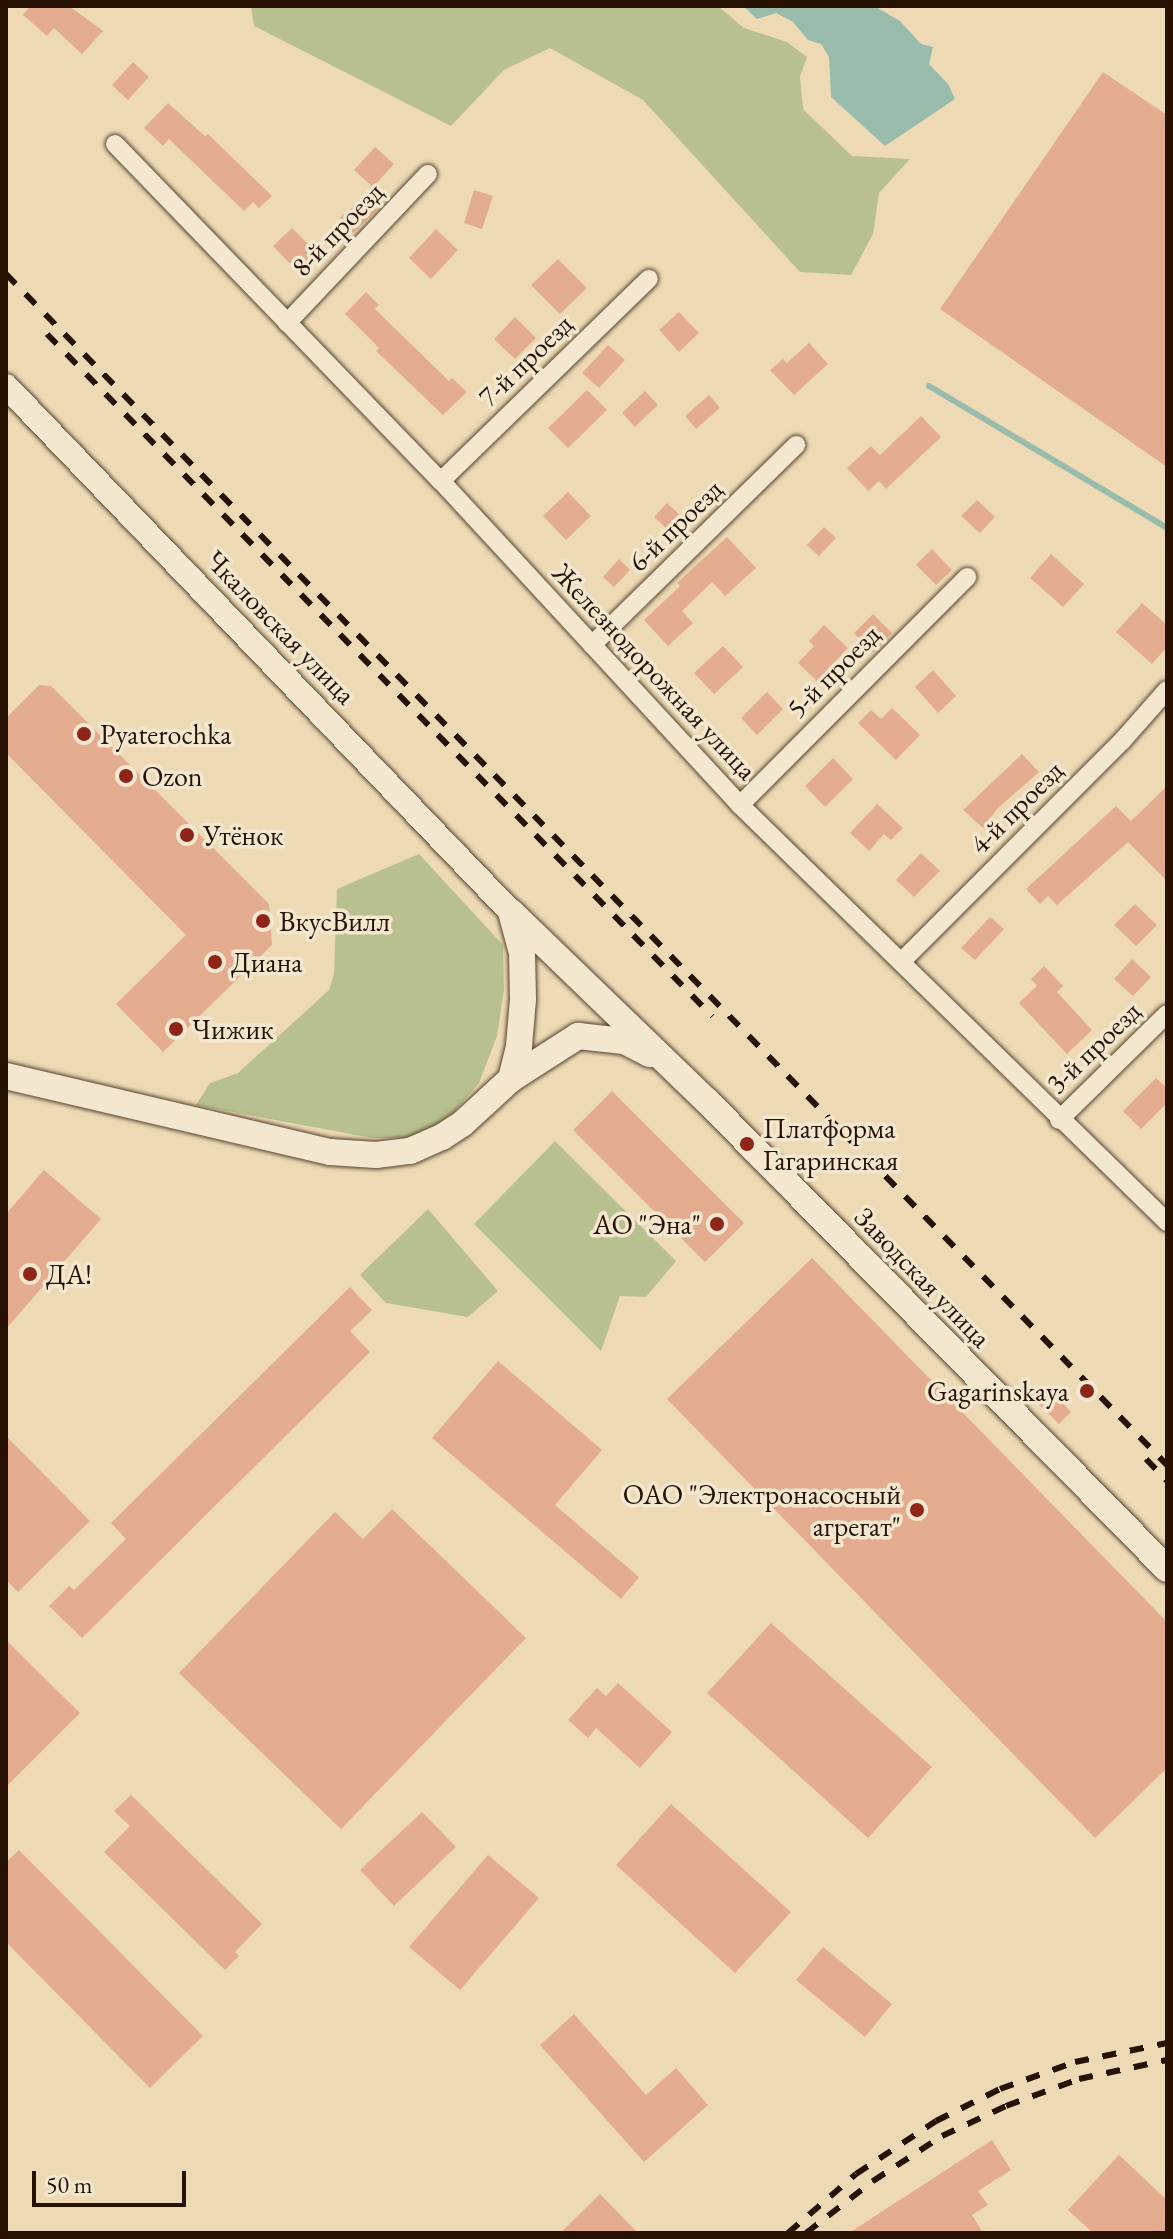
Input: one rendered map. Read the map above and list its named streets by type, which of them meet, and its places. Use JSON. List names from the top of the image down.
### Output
{
  "streets": {
    "main road": ["Заводская улица"],
    "street": [
      "8-й проезд",
      "7-й проезд",
      "6-й проезд",
      "Чкаловская улица",
      "Железнодорожная улица",
      "5-й проезд",
      "4-й проезд",
      "3-й проезд"
    ]
  },
  "crossings": [
    ["8-й проезд", "Железнодорожная улица"],
    ["7-й проезд", "Железнодорожная улица"],
    ["6-й проезд", "Железнодорожная улица"],
    ["Чкаловская улица", "Заводская улица"],
    ["Железнодорожная улица", "5-й проезд"],
    ["Железнодорожная улица", "4-й проезд"],
    ["Железнодорожная улица", "3-й проезд"]
  ],
  "places": [
    "Pyaterochka",
    "Ozon",
    "Утёнок",
    "ВкусВилл",
    "Диана",
    "Чижик",
    "Платформа Гагаринская",
    "АО \"Эна\"",
    "ДА!",
    "Gagarinskaya",
    "ОАО \"Электронасосный агрегат\""
  ],
  "scale_bar": "50 m"
}
